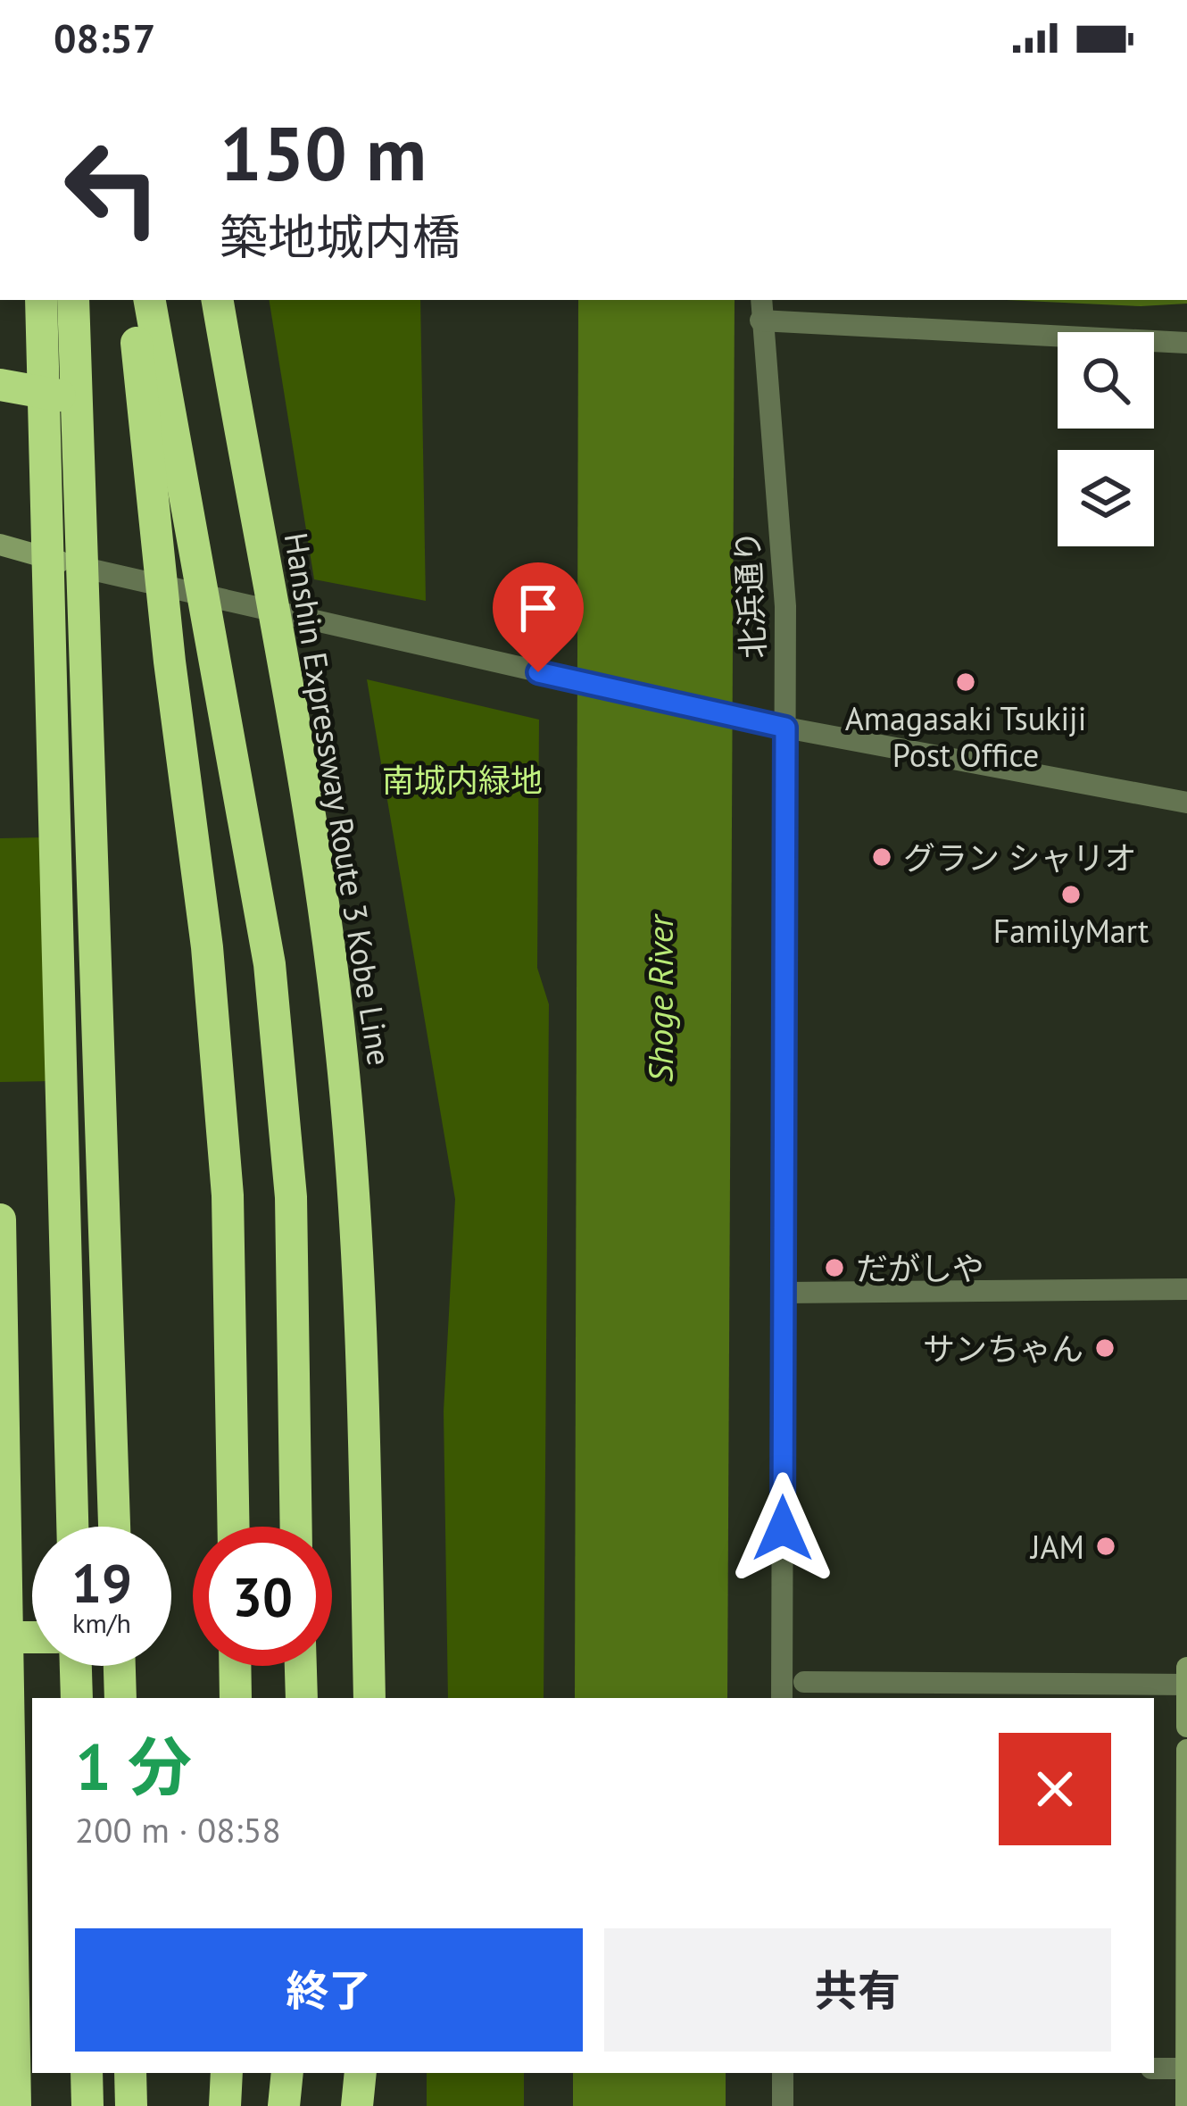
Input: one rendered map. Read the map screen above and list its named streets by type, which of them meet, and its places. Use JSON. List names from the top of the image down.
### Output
{
  "streets": {
    "highway": ["Hanshin Expressway Route 3 Kobe Line"],
    "street": ["北浜通り"]
  },
  "water": ["Shoge River"],
  "parks": ["南城内緑地"],
  "places": [
    "Amagasaki Tsukiji Post Office",
    "グラン シャリオ",
    "FamilyMart",
    "だがしや",
    "サンちゃん",
    "JAM"
  ],
  "page": {
    "status": "08:57",
    "turn": ["150 m", "築地城内橋"],
    "speed": "19 km/h",
    "limit": "30",
    "heading": ["1 分", "200 m · 08:58"],
    "buttons": ["終了", "共有"]
  }
}
